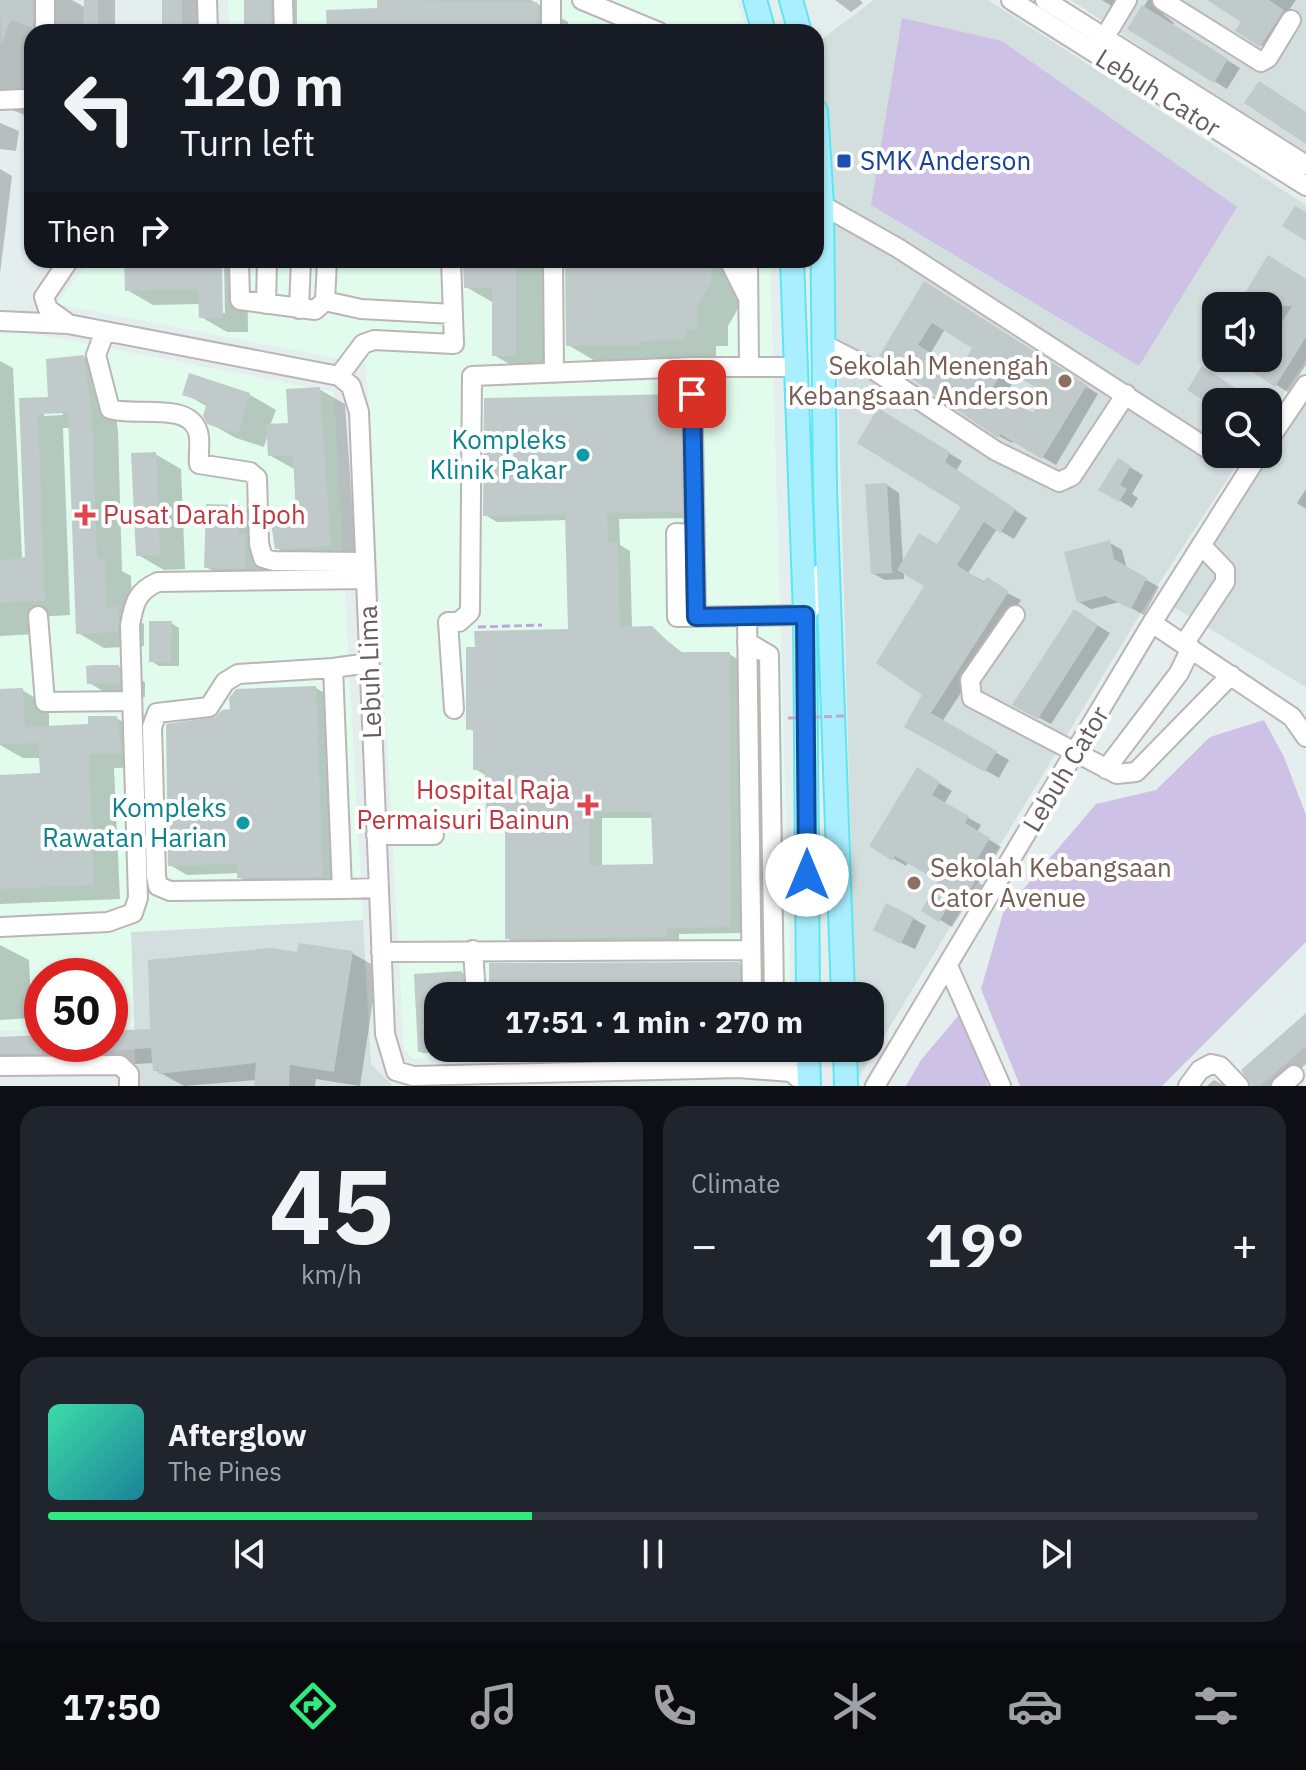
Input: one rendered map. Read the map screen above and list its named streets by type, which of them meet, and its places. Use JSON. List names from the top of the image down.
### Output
{
  "streets": {
    "street": ["Lebuh Cator", "Lebuh Lima"]
  },
  "places": {
    "transit": ["SMK Anderson"],
    "other": [
      "Sekolah Menengah Kebangsaan Anderson",
      "Kompleks Klinik Pakar",
      "Kompleks Rawatan Harian",
      "Sekolah Kebangsaan Cator Avenue"
    ],
    "health": ["Pusat Darah Ipoh", "Hospital Raja Permaisuri Bainun"]
  },
  "page": {
    "turn": ["120 m", "Turn left"],
    "then": "Then",
    "limit": "50",
    "trip": "17:51 · 1 min · 270 m",
    "tile": [
      ["45", "km/h"],
      "Climate"
    ],
    "heat": ["−", "19°", "+"],
    "song": ["Afterglow", "The Pines"],
    "tabs": "17:50"
  }
}
